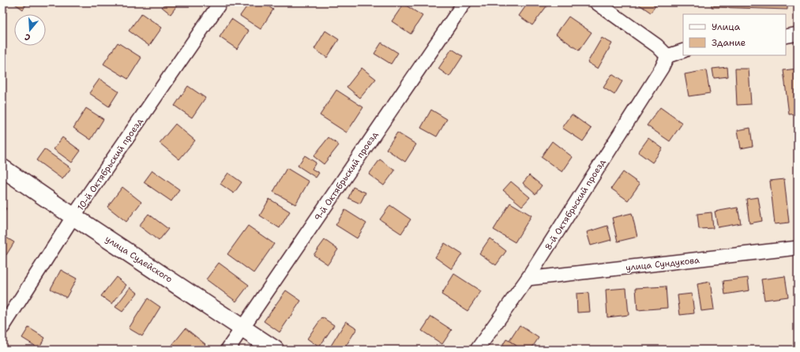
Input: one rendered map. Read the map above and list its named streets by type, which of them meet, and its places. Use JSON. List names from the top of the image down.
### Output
{
  "streets": {
    "street": [
      "10-й Октябрьский проезд",
      "9-й Октябрьский проезд",
      "8-й Октябрьский проезд",
      "улица Судейского",
      "улица Сундукова"
    ]
  },
  "crossings": [
    ["10-й Октябрьский проезд", "улица Судейского"],
    ["9-й Октябрьский проезд", "улица Судейского"],
    ["8-й Октябрьский проезд", "улица Сундукова"]
  ],
  "legend": ["Улица", "Здание"],
  "north": "bottom"
}
